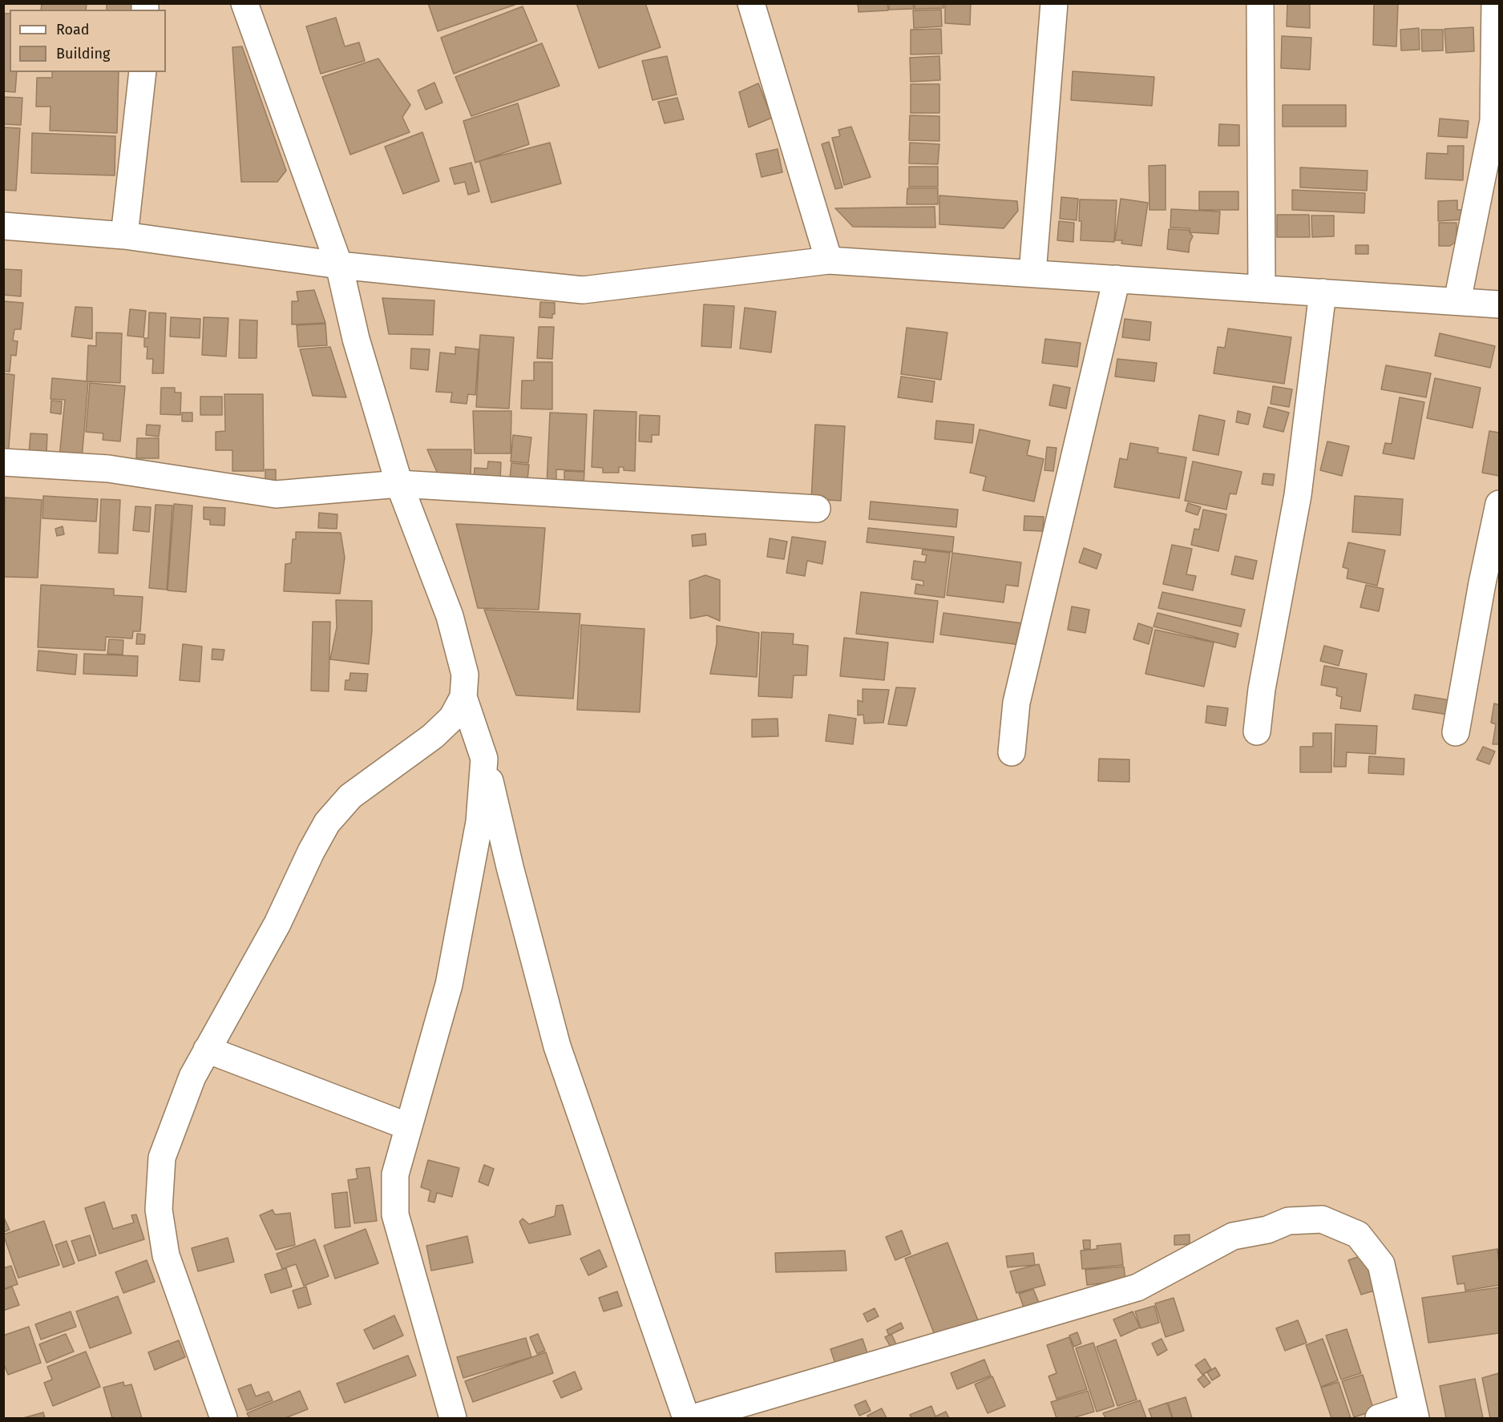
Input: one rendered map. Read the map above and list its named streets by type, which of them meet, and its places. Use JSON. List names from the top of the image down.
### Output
{
  "legend": ["Road", "Building"]
}
